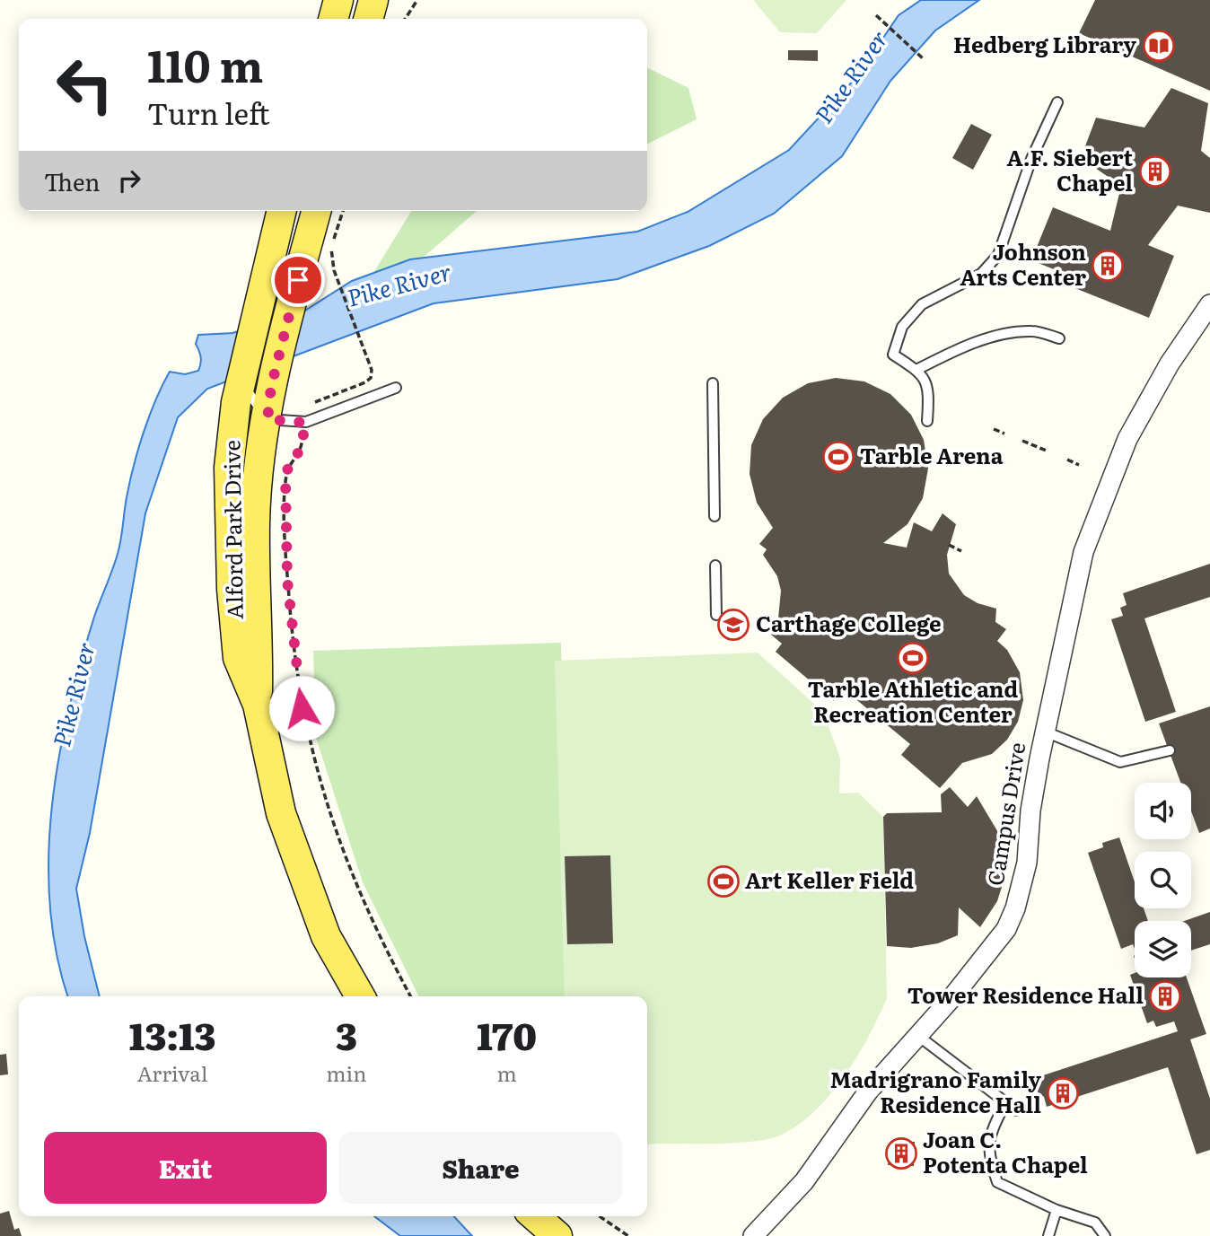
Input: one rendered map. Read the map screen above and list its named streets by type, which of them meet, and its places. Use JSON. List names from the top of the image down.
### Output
{
  "streets": {
    "main road": ["Alford Park Drive"],
    "street": ["Campus Drive"]
  },
  "water": ["Pike River"],
  "places": {
    "library": ["Hedberg Library"],
    "building": [
      "A.F. Siebert Chapel",
      "Johnson Arts Center",
      "Tower Residence Hall",
      "Madrigrano Family Residence Hall",
      "Joan C. Potenta Chapel"
    ],
    "sports": ["Tarble Arena", "Tarble Athletic and Recreation Center", "Art Keller Field"],
    "school or university": ["Carthage College"]
  },
  "page": {
    "turn": ["110 m", "Turn left"],
    "then": "Then",
    "eta": [
      "13:13",
      "Arrival",
      "3",
      "min",
      "170",
      "m"
    ],
    "buttons": ["Exit", "Share"]
  }
}
